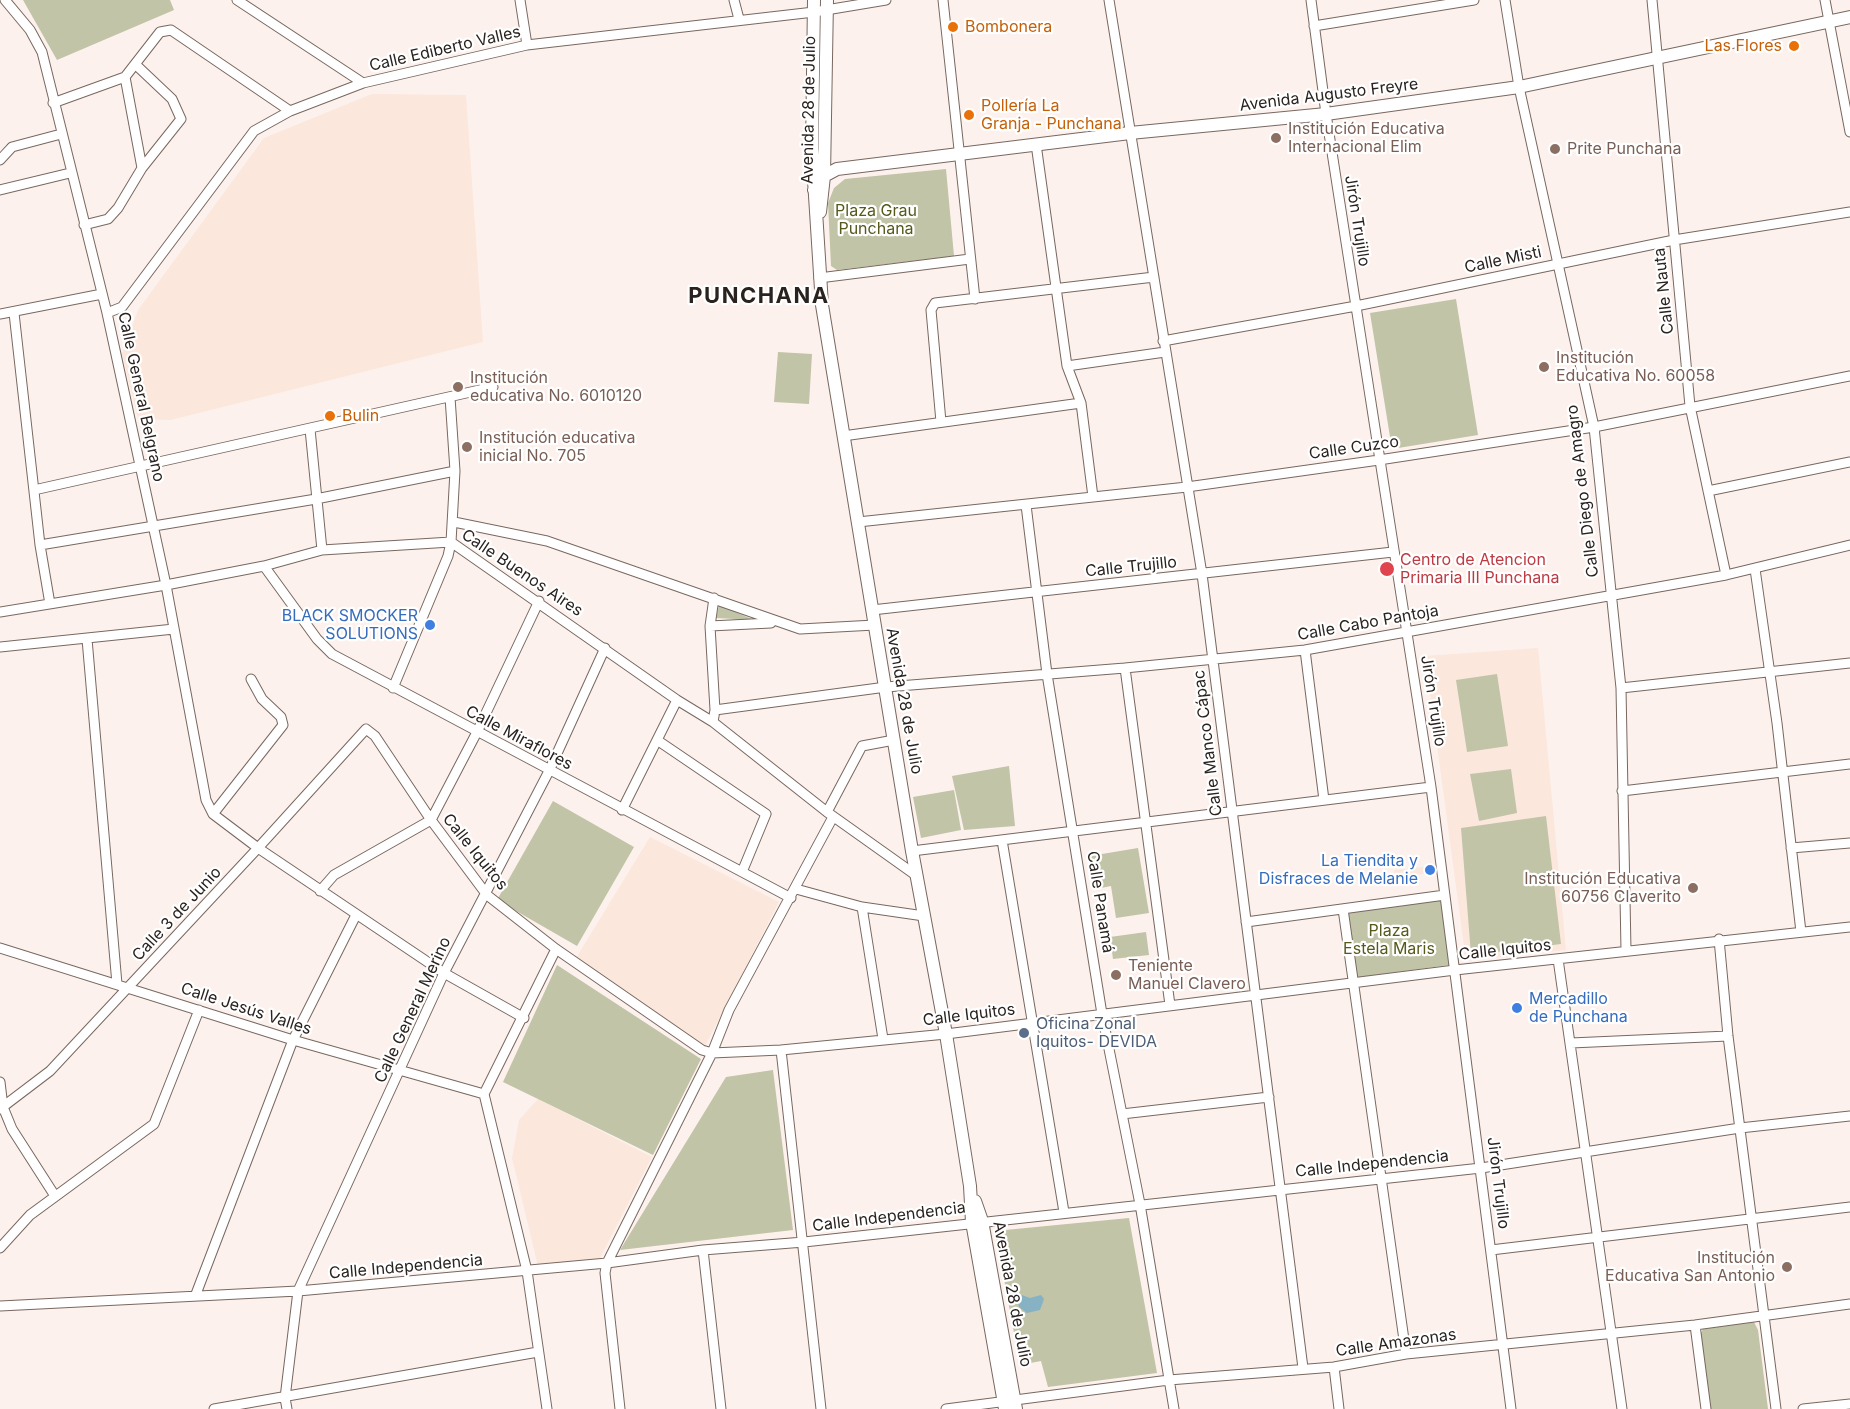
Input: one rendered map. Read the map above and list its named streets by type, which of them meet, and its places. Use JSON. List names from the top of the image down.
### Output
{
  "streets": {
    "main road": ["Avenida Augusto Freyre", "Avenida 28 de Julio"],
    "street": [
      "Calle Ediberto Valles",
      "Jirón Trujillo",
      "Calle Misti",
      "Calle Nauta",
      "Calle General Belgrano",
      "Calle Cuzco",
      "Calle Diego de Amagro",
      "Calle Trujillo",
      "Calle Buenos Aires",
      "Calle Cabo Pantoja",
      "Calle Miraflores",
      "Calle Manco Cápac",
      "Calle Iquitos",
      "Calle Panamá",
      "Calle 3 de Junio",
      "Calle Jesús Valles",
      "Calle General Merino",
      "Calle Independencia",
      "Calle Amazonas"
    ]
  },
  "crossings": [
    ["Calle Ediberto Valles", "Avenida 28 de Julio"],
    ["Calle Ediberto Valles", "Calle General Belgrano"],
    ["Avenida Augusto Freyre", "Avenida 28 de Julio"],
    ["Avenida Augusto Freyre", "Jirón Trujillo"],
    ["Avenida Augusto Freyre", "Calle Nauta"],
    ["Avenida Augusto Freyre", "Calle Diego de Amagro"],
    ["Avenida Augusto Freyre", "Calle Manco Cápac"],
    ["Avenida 28 de Julio", "Calle Cuzco"],
    ["Avenida 28 de Julio", "Calle Trujillo"],
    ["Avenida 28 de Julio", "Calle Buenos Aires"],
    ["Avenida 28 de Julio", "Calle Cabo Pantoja"],
    ["Avenida 28 de Julio", "Calle Miraflores"],
    ["Avenida 28 de Julio", "Calle Iquitos"],
    ["Avenida 28 de Julio", "Calle Independencia"],
    ["Avenida 28 de Julio", "Calle Amazonas"],
    ["Jirón Trujillo", "Calle Misti"],
    ["Jirón Trujillo", "Calle Cuzco"],
    ["Jirón Trujillo", "Calle Trujillo"],
    ["Jirón Trujillo", "Calle Cabo Pantoja"],
    ["Jirón Trujillo", "Calle Iquitos"],
    ["Jirón Trujillo", "Calle Independencia"],
    ["Jirón Trujillo", "Calle Amazonas"],
    ["Calle Misti", "Calle Nauta"],
    ["Calle Misti", "Calle Diego de Amagro"],
    ["Calle Misti", "Calle Manco Cápac"],
    ["Calle Nauta", "Calle Cuzco"],
    ["Calle Nauta", "Calle Cabo Pantoja"],
    ["Calle General Belgrano", "Calle Buenos Aires"],
    ["Calle Cuzco", "Calle Diego de Amagro"],
    ["Calle Cuzco", "Calle Manco Cápac"],
    ["Calle Cuzco", "Calle Panamá"],
    ["Calle Diego de Amagro", "Calle Cabo Pantoja"],
    ["Calle Diego de Amagro", "Calle Iquitos"],
    ["Calle Trujillo", "Calle Manco Cápac"],
    ["Calle Trujillo", "Calle Panamá"],
    ["Calle Buenos Aires", "Calle Miraflores"],
    ["Calle Buenos Aires", "Calle General Merino"],
    ["Calle Cabo Pantoja", "Calle Manco Cápac"],
    ["Calle Cabo Pantoja", "Calle Panamá"],
    ["Calle Miraflores", "Calle General Merino"],
    ["Calle Manco Cápac", "Calle Iquitos"],
    ["Calle Manco Cápac", "Calle Independencia"],
    ["Calle Manco Cápac", "Calle Amazonas"],
    ["Calle Iquitos", "Calle Panamá"],
    ["Calle Iquitos", "Calle 3 de Junio"],
    ["Calle Iquitos", "Calle General Merino"],
    ["Calle Panamá", "Calle Independencia"],
    ["Calle Panamá", "Calle Amazonas"],
    ["Calle 3 de Junio", "Calle Jesús Valles"],
    ["Calle Jesús Valles", "Calle General Merino"],
    ["Calle General Merino", "Calle Independencia"]
  ],
  "districts": ["PUNCHANA"],
  "parks": ["Plaza Grau Punchana", "Plaza Estela Maris"],
  "places": [
    "Bombonera",
    "Las Flores",
    "Pollería La Granja - Punchana",
    "Institución Educativa Internacional Elim",
    "Prite Punchana",
    "Institución Educativa No. 60058",
    "Institución educativa No. 6010120",
    "Bulin",
    "Institución educativa inicial No. 705",
    "Centro de Atencion Primaria III Punchana",
    "BLACK SMOCKER SOLUTIONS",
    "La Tiendita y Disfraces de Melanie",
    "Institución Educativa 60756 Claverito",
    "Teniente Manuel Clavero",
    "Mercadillo de Punchana",
    "Oficina Zonal Iquitos- DEVIDA",
    "Institución Educativa San Antonio"
  ]
}
